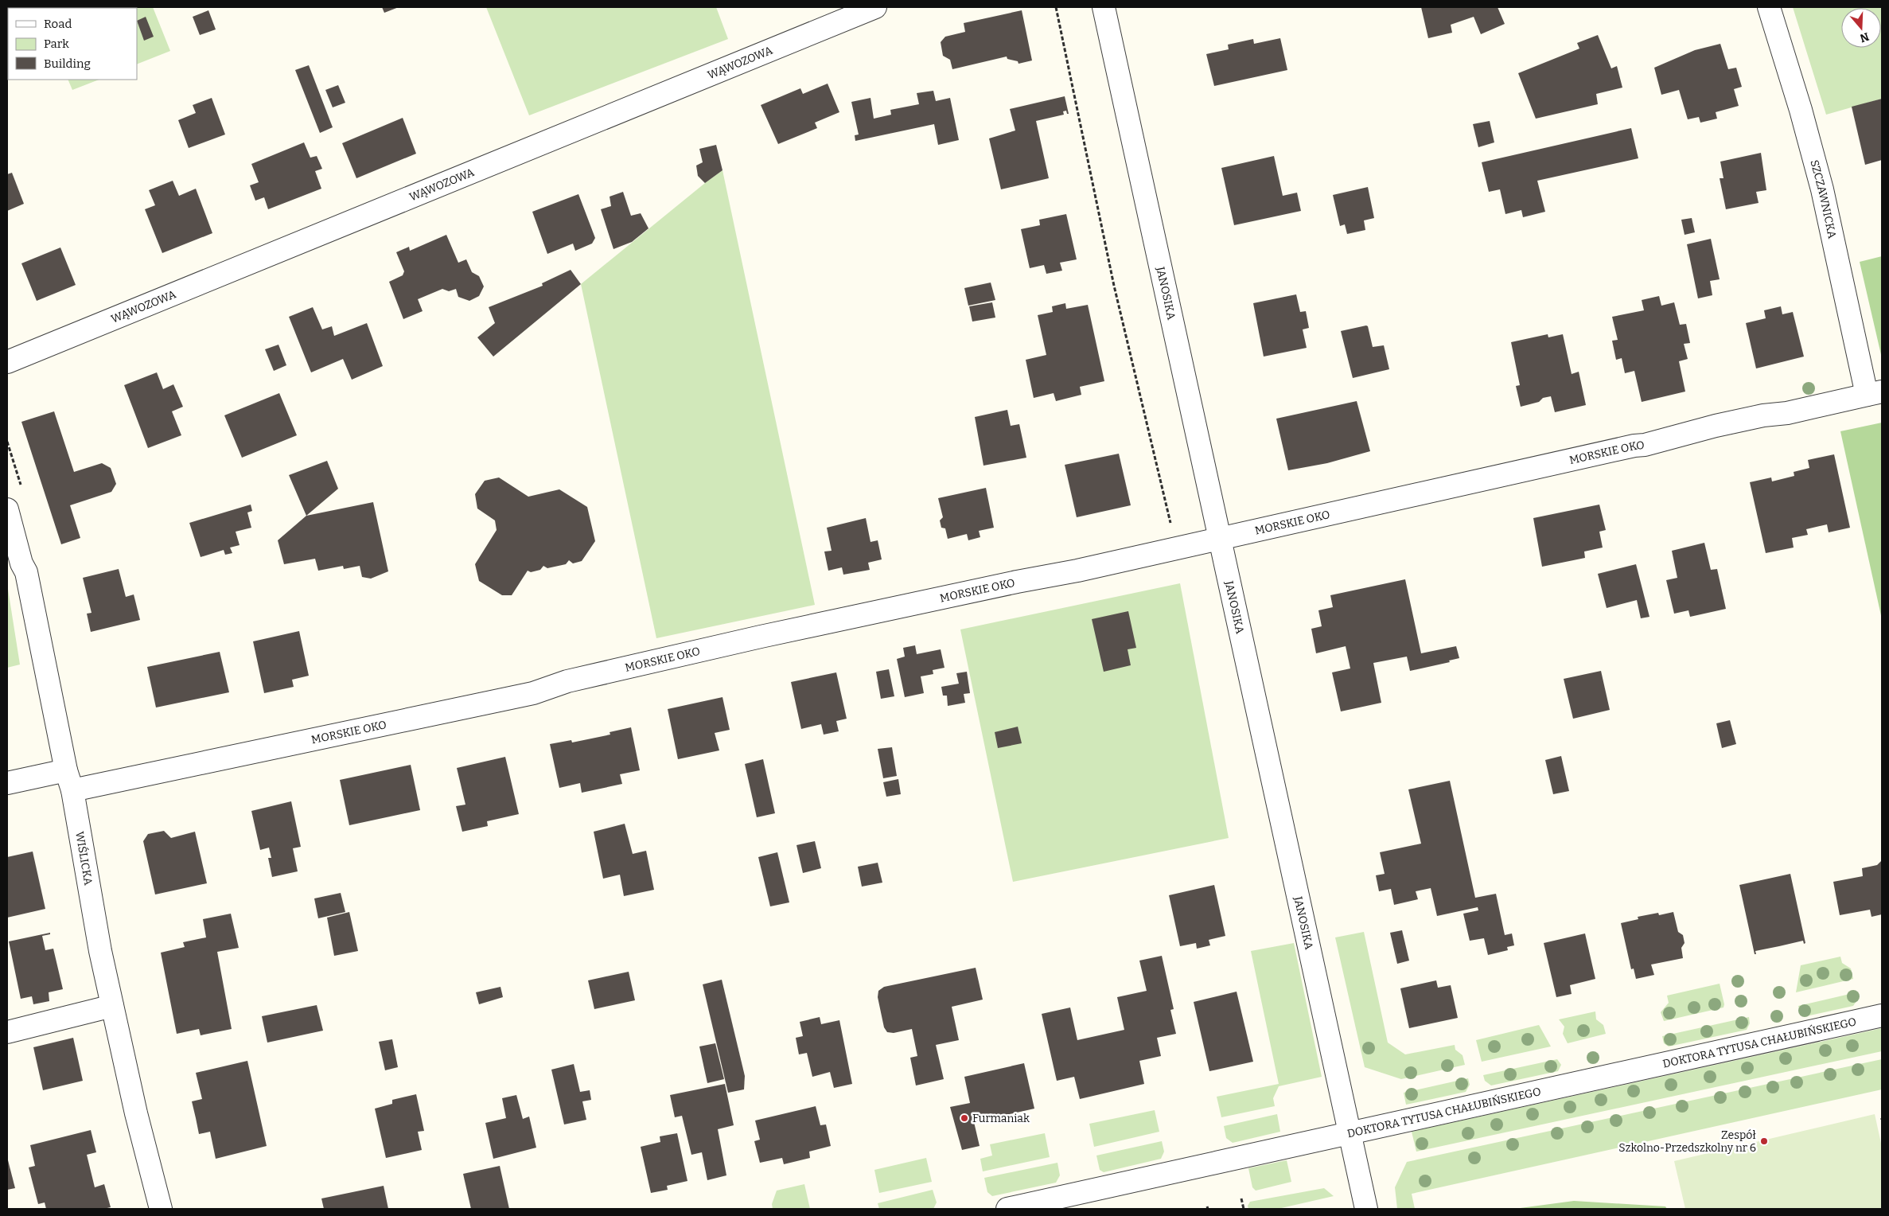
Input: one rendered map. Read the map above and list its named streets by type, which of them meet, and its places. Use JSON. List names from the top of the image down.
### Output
{
  "streets": {
    "street": [
      "WĄWOZOWA",
      "SZCZAWNICKA",
      "JANOSIKA",
      "MORSKIE OKO",
      "WIŚLICKA",
      "DOKTORA TYTUSA CHAŁUBIŃSKIEGO"
    ]
  },
  "crossings": [
    ["SZCZAWNICKA", "MORSKIE OKO"],
    ["JANOSIKA", "MORSKIE OKO"],
    ["JANOSIKA", "DOKTORA TYTUSA CHAŁUBIŃSKIEGO"],
    ["MORSKIE OKO", "WIŚLICKA"]
  ],
  "places": ["Furmaniak", "Zespół Szkolno-Przedszkolny nr 6"],
  "legend": ["Road", "Park", "Building"],
  "north": "bottom"
}
